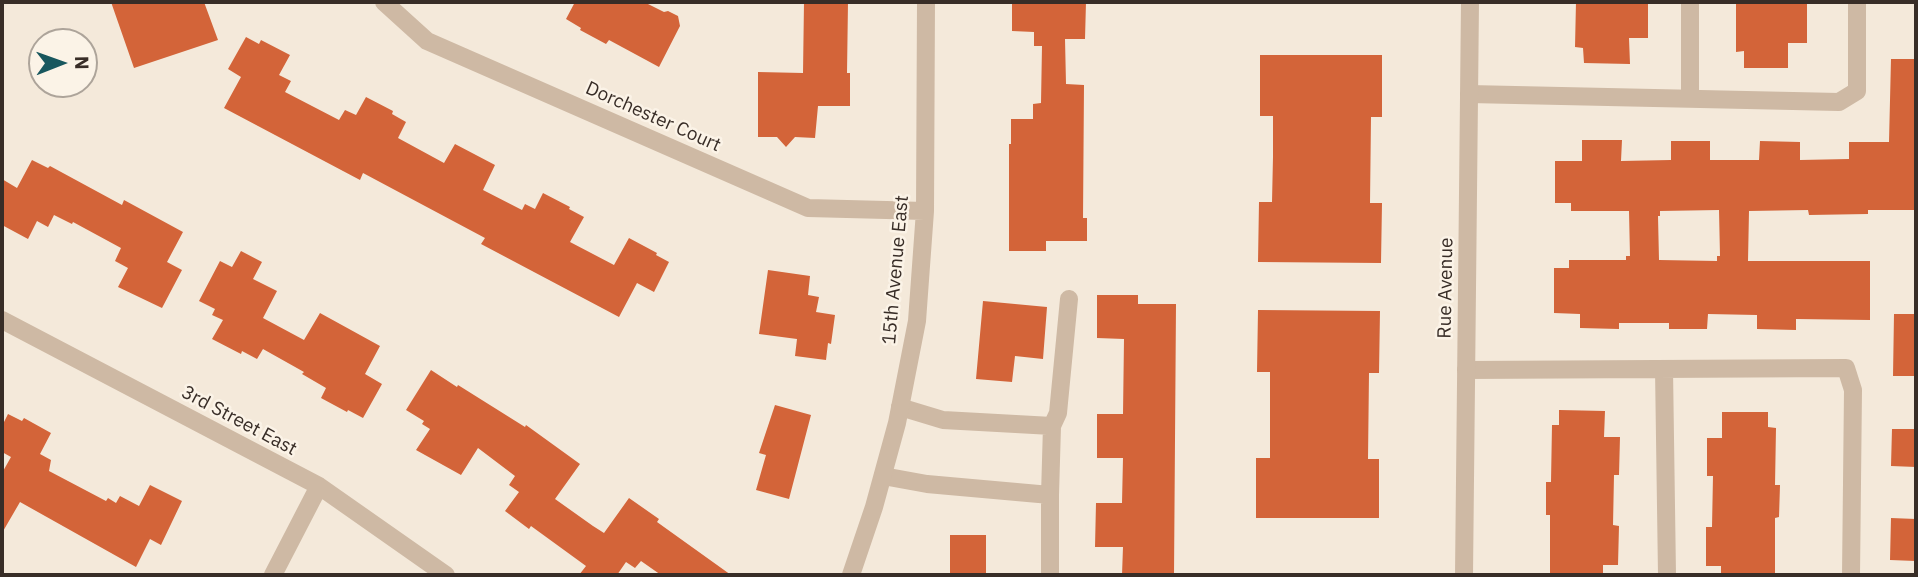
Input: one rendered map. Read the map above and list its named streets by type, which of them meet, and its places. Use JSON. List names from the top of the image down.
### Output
{
  "streets": {
    "street": [
      "Dorchester Court",
      "15th Avenue East",
      "Rue Avenue",
      "3rd Street East"
    ]
  },
  "crossings": [
    ["Dorchester Court", "15th Avenue East"]
  ],
  "north": "right"
}
